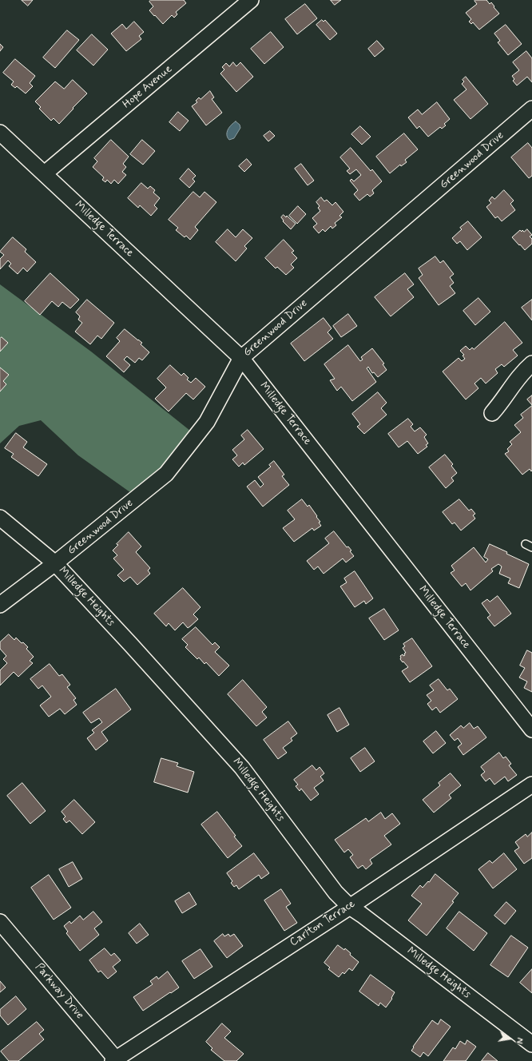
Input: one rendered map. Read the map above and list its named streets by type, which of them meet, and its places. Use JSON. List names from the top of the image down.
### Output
{
  "streets": {
    "street": [
      "Hope Avenue",
      "Greenwood Drive",
      "Milledge Terrace",
      "Milledge Heights",
      "Carlton Terrace",
      "Parkway Drive"
    ]
  },
  "crossings": [
    ["Hope Avenue", "Milledge Terrace"],
    ["Greenwood Drive", "Milledge Terrace"],
    ["Greenwood Drive", "Milledge Heights"],
    ["Milledge Heights", "Carlton Terrace"],
    ["Carlton Terrace", "Parkway Drive"]
  ],
  "north": "right"
}
